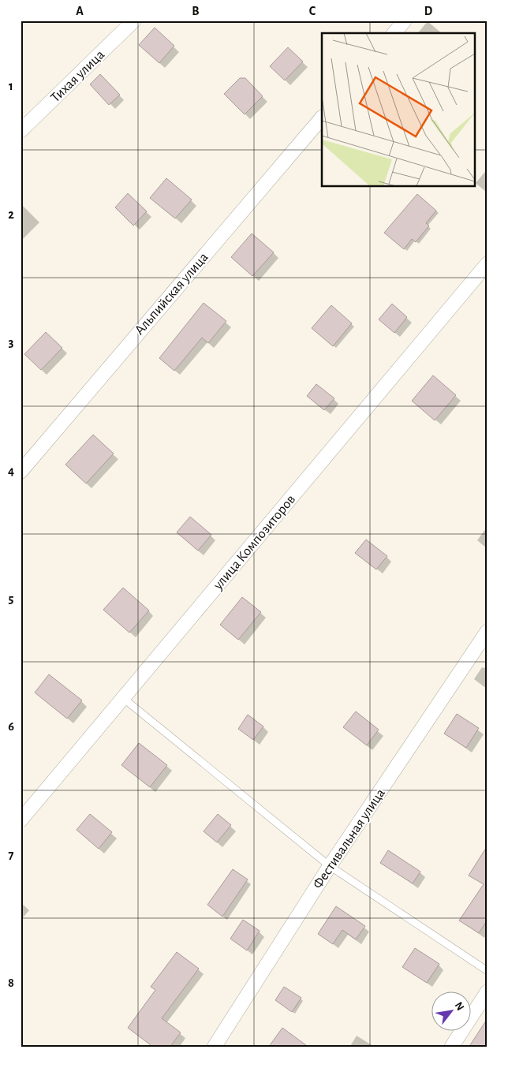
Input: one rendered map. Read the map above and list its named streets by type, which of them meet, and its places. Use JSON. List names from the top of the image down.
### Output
{
  "streets": {
    "street": [
      "Тихая улица",
      "Альпийская улица",
      "улица Композиторов",
      "Фестивальная улица"
    ]
  },
  "north": "top right",
  "grid": {
    "columns": [
      "A",
      "B",
      "C",
      "D"
    ],
    "rows": [
      "1",
      "2",
      "3",
      "4",
      "5",
      "6",
      "7",
      "8"
    ]
  }
}
